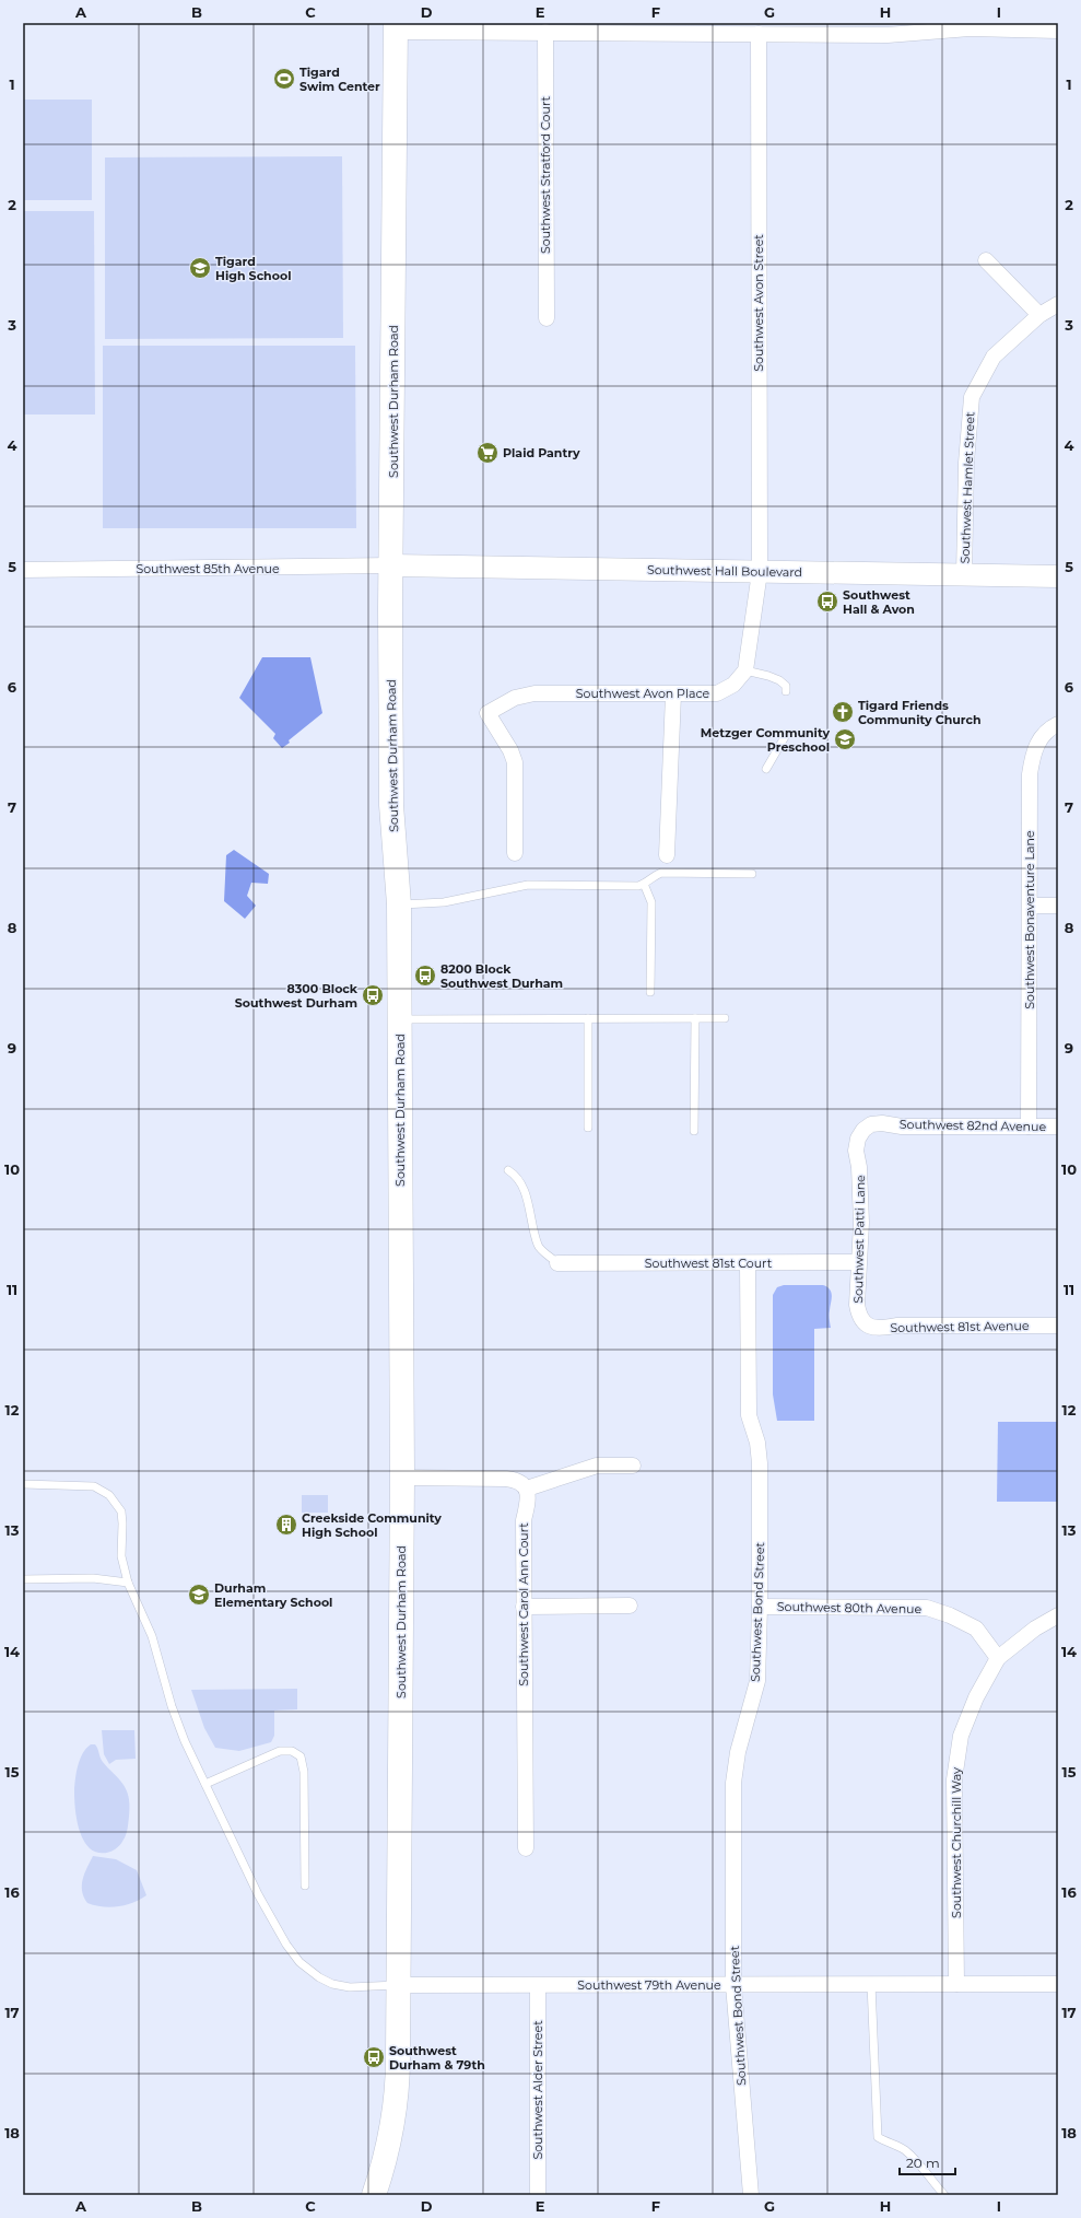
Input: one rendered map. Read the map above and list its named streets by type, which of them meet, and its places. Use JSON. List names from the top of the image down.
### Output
{
  "streets": {
    "main road": ["Southwest Durham Road", "Southwest Hall Boulevard"],
    "street": [
      "Southwest Stratford Court",
      "Southwest Avon Street",
      "Southwest Hamlet Street",
      "Southwest 85th Avenue",
      "Southwest Avon Place",
      "Southwest Bonaventure Lane",
      "Southwest 82nd Avenue",
      "Southwest Patti Lane",
      "Southwest 81st Court",
      "Southwest 81st Avenue",
      "Southwest Carol Ann Court",
      "Southwest 80th Avenue",
      "Southwest Bond Street",
      "Southwest Churchill Way",
      "Southwest 79th Avenue",
      "Southwest Alder Street"
    ]
  },
  "crossings": [
    ["Southwest Avon Street", "Southwest Hall Boulevard"],
    ["Southwest Durham Road", "Southwest 85th Avenue"],
    ["Southwest Durham Road", "Southwest Hall Boulevard"],
    ["Southwest Durham Road", "Southwest 79th Avenue"],
    ["Southwest Hamlet Street", "Southwest Hall Boulevard"],
    ["Southwest 85th Avenue", "Southwest Hall Boulevard"],
    ["Southwest Bonaventure Lane", "Southwest 82nd Avenue"],
    ["Southwest 82nd Avenue", "Southwest Patti Lane"],
    ["Southwest Patti Lane", "Southwest 81st Court"],
    ["Southwest Patti Lane", "Southwest 81st Avenue"],
    ["Southwest 81st Court", "Southwest Bond Street"],
    ["Southwest 80th Avenue", "Southwest Bond Street"],
    ["Southwest 80th Avenue", "Southwest Churchill Way"],
    ["Southwest Bond Street", "Southwest 79th Avenue"],
    ["Southwest Churchill Way", "Southwest 79th Avenue"],
    ["Southwest 79th Avenue", "Southwest Alder Street"]
  ],
  "places": {
    "sports": ["Tigard Swim Center"],
    "school or university": ["Tigard High School", "Metzger Community Preschool", "Durham Elementary School"],
    "supermarket": ["Plaid Pantry"],
    "bus stop": [
      "Southwest Hall & Avon",
      "8200 Block Southwest Durham",
      "8300 Block Southwest Durham",
      "Southwest Durham & 79th"
    ],
    "church": ["Tigard Friends Community Church"],
    "building": ["Creekside Community High School"]
  },
  "scale_bar": "20 m",
  "grid": {
    "columns": [
      "A",
      "B",
      "C",
      "D",
      "E",
      "F",
      "G",
      "H",
      "I"
    ],
    "rows": [
      "1",
      "2",
      "3",
      "4",
      "5",
      "6",
      "7",
      "8",
      "9",
      "10",
      "11",
      "12",
      "13",
      "14",
      "15",
      "16",
      "17",
      "18"
    ]
  }
}
